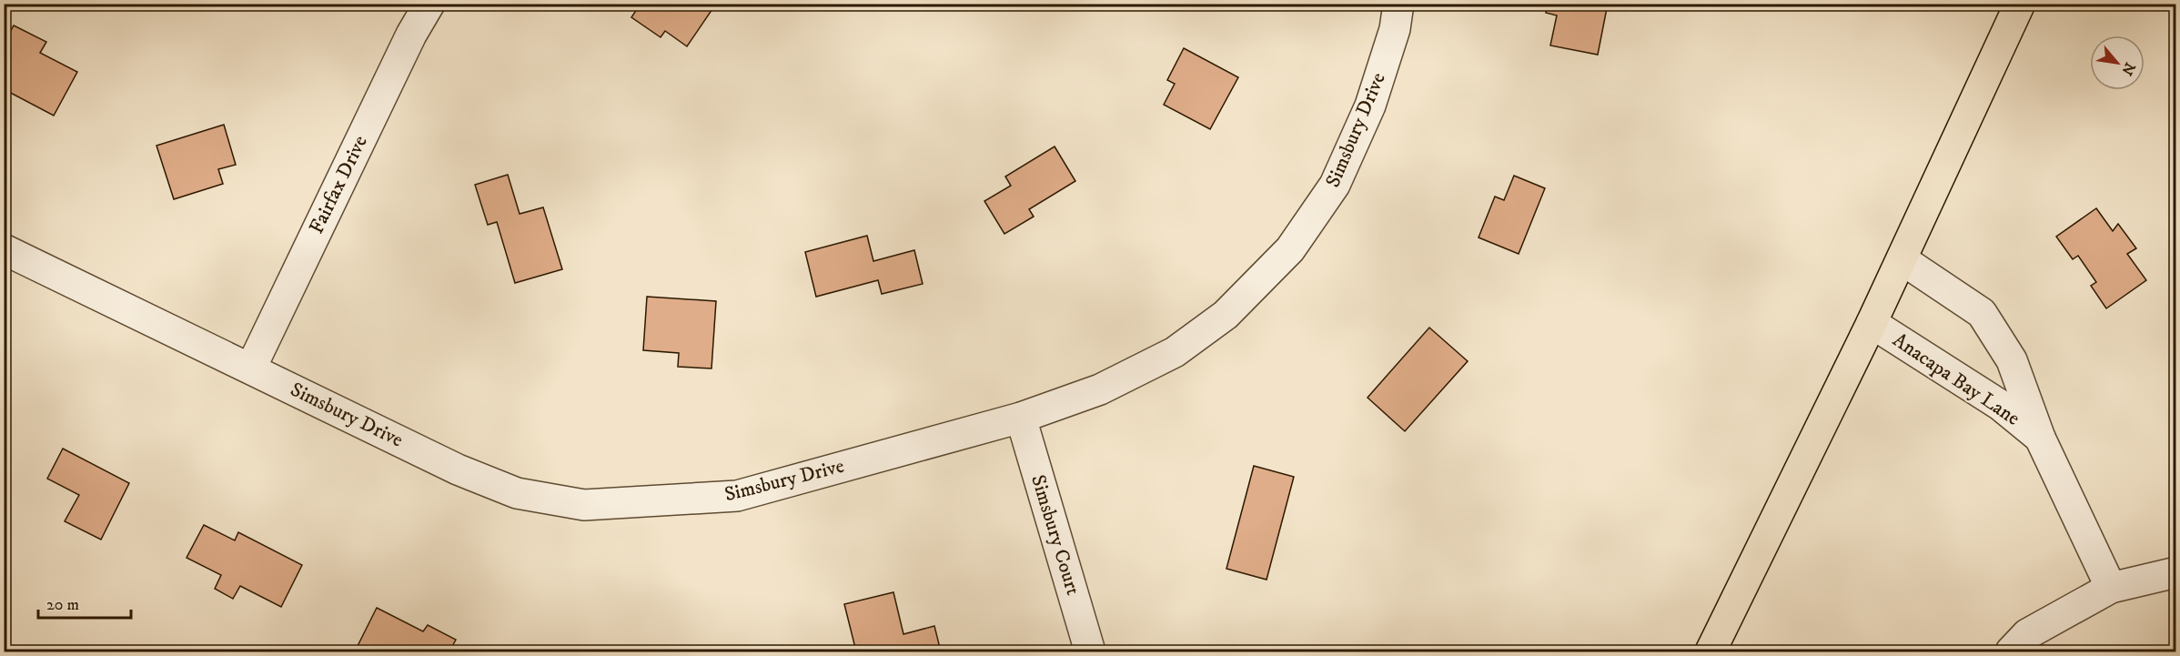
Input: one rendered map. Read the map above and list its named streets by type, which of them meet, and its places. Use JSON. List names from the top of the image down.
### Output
{
  "streets": {
    "street": [
      "Simsbury Drive",
      "Fairfax Drive",
      "Anacapa Bay Lane",
      "Simsbury Court"
    ]
  },
  "crossings": [
    ["Simsbury Drive", "Fairfax Drive"],
    ["Simsbury Drive", "Simsbury Court"]
  ],
  "scale_bar": "20 m",
  "north": "bottom right"
}
